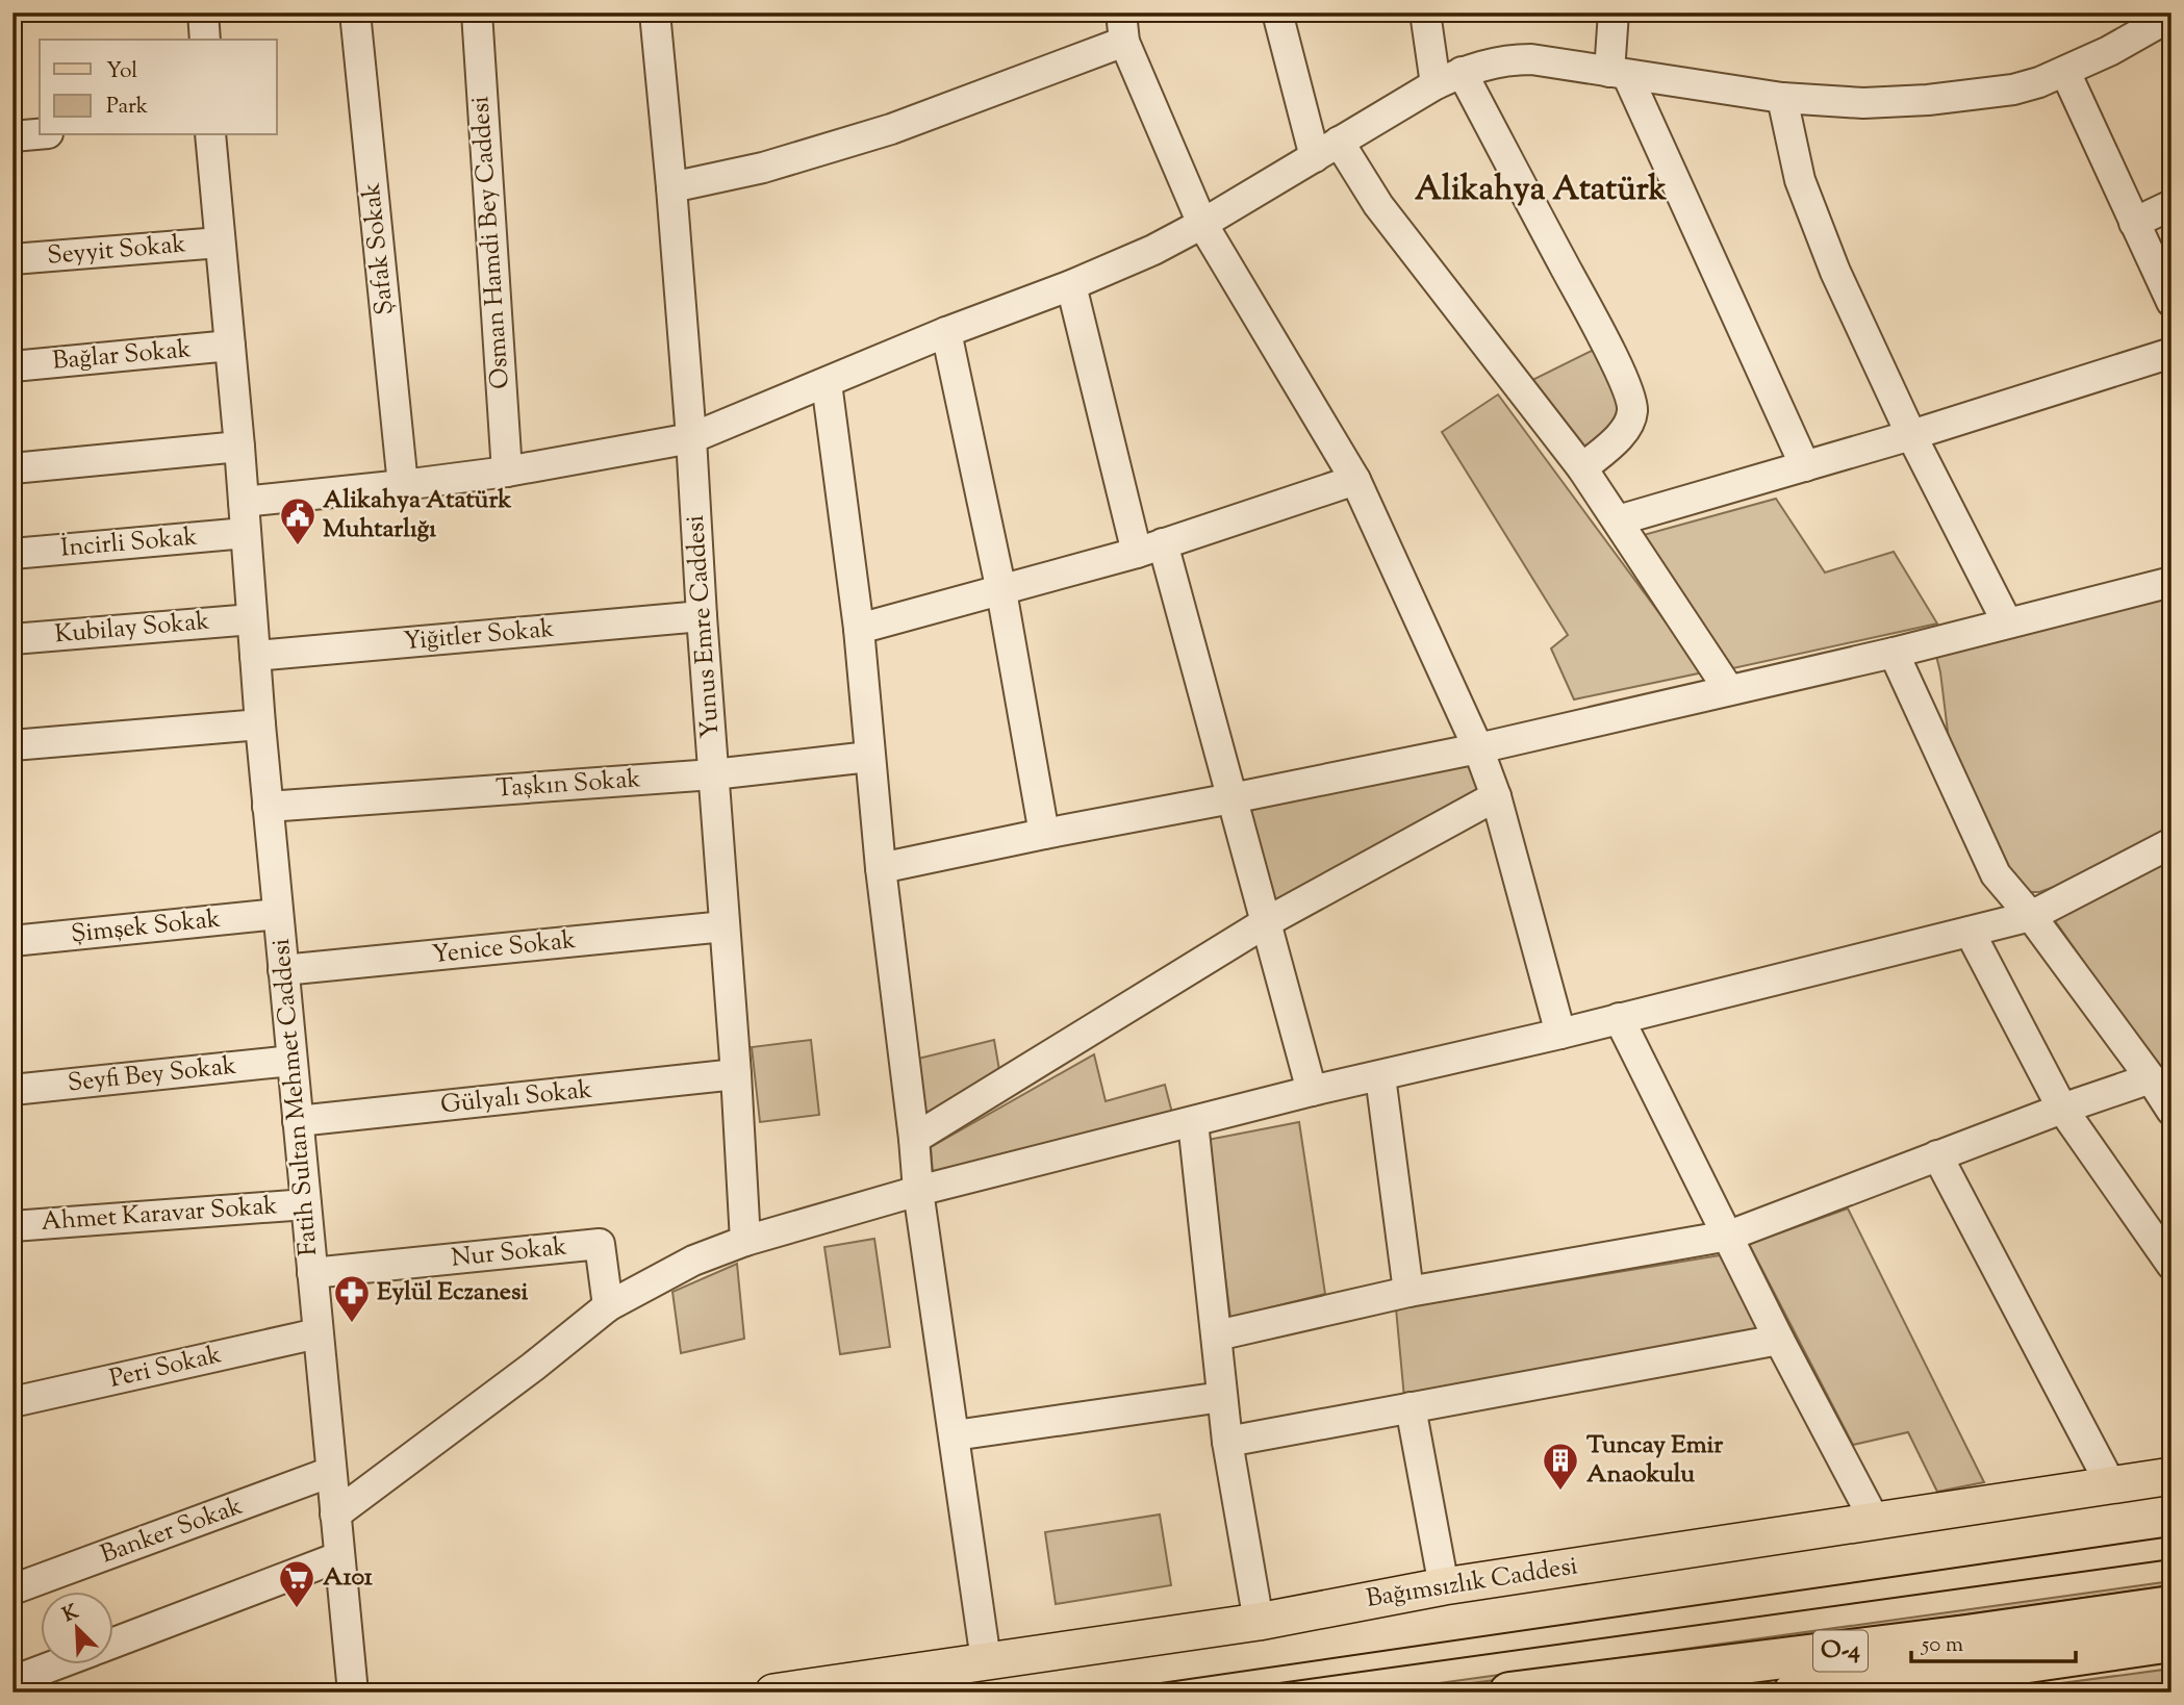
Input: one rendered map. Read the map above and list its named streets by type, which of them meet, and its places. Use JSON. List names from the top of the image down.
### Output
{
  "streets": {
    "highway": ["O-4"],
    "main road": ["Bağımsızlık Caddesi"],
    "street": [
      "Osman Hamdi Bey Caddesi",
      "Şafak Sokak",
      "Seyyit Sokak",
      "Bağlar Sokak",
      "İncirli Sokak",
      "Yunus Emre Caddesi",
      "Kubilay Sokak",
      "Yiğitler Sokak",
      "Taşkın Sokak",
      "Şimşek Sokak",
      "Yenice Sokak",
      "Seyfi Bey Sokak",
      "Fatih Sultan Mehmet Caddesi",
      "Gülyalı Sokak",
      "Ahmet Karavar Sokak",
      "Nur Sokak",
      "Peri Sokak",
      "Banker Sokak"
    ]
  },
  "crossings": [
    ["Seyyit Sokak", "Fatih Sultan Mehmet Caddesi"],
    ["Bağlar Sokak", "Fatih Sultan Mehmet Caddesi"],
    ["İncirli Sokak", "Fatih Sultan Mehmet Caddesi"],
    ["Yunus Emre Caddesi", "Yiğitler Sokak"],
    ["Yunus Emre Caddesi", "Taşkın Sokak"],
    ["Yunus Emre Caddesi", "Yenice Sokak"],
    ["Yunus Emre Caddesi", "Gülyalı Sokak"],
    ["Kubilay Sokak", "Fatih Sultan Mehmet Caddesi"],
    ["Yiğitler Sokak", "Fatih Sultan Mehmet Caddesi"],
    ["Taşkın Sokak", "Fatih Sultan Mehmet Caddesi"],
    ["Şimşek Sokak", "Fatih Sultan Mehmet Caddesi"],
    ["Yenice Sokak", "Fatih Sultan Mehmet Caddesi"],
    ["Seyfi Bey Sokak", "Fatih Sultan Mehmet Caddesi"],
    ["Fatih Sultan Mehmet Caddesi", "Gülyalı Sokak"],
    ["Fatih Sultan Mehmet Caddesi", "Ahmet Karavar Sokak"],
    ["Fatih Sultan Mehmet Caddesi", "Nur Sokak"],
    ["Fatih Sultan Mehmet Caddesi", "Peri Sokak"],
    ["Fatih Sultan Mehmet Caddesi", "Banker Sokak"]
  ],
  "districts": ["Alikahya Atatürk"],
  "places": {
    "public building": ["Alikahya Atatürk Muhtarlığı"],
    "pharmacy": ["Eylül Eczanesi"],
    "building": ["Tuncay Emir Anaokulu"],
    "supermarket": ["A101"]
  },
  "legend": ["Yol", "Park"],
  "scale_bar": "50 m",
  "north": "top left"
}
